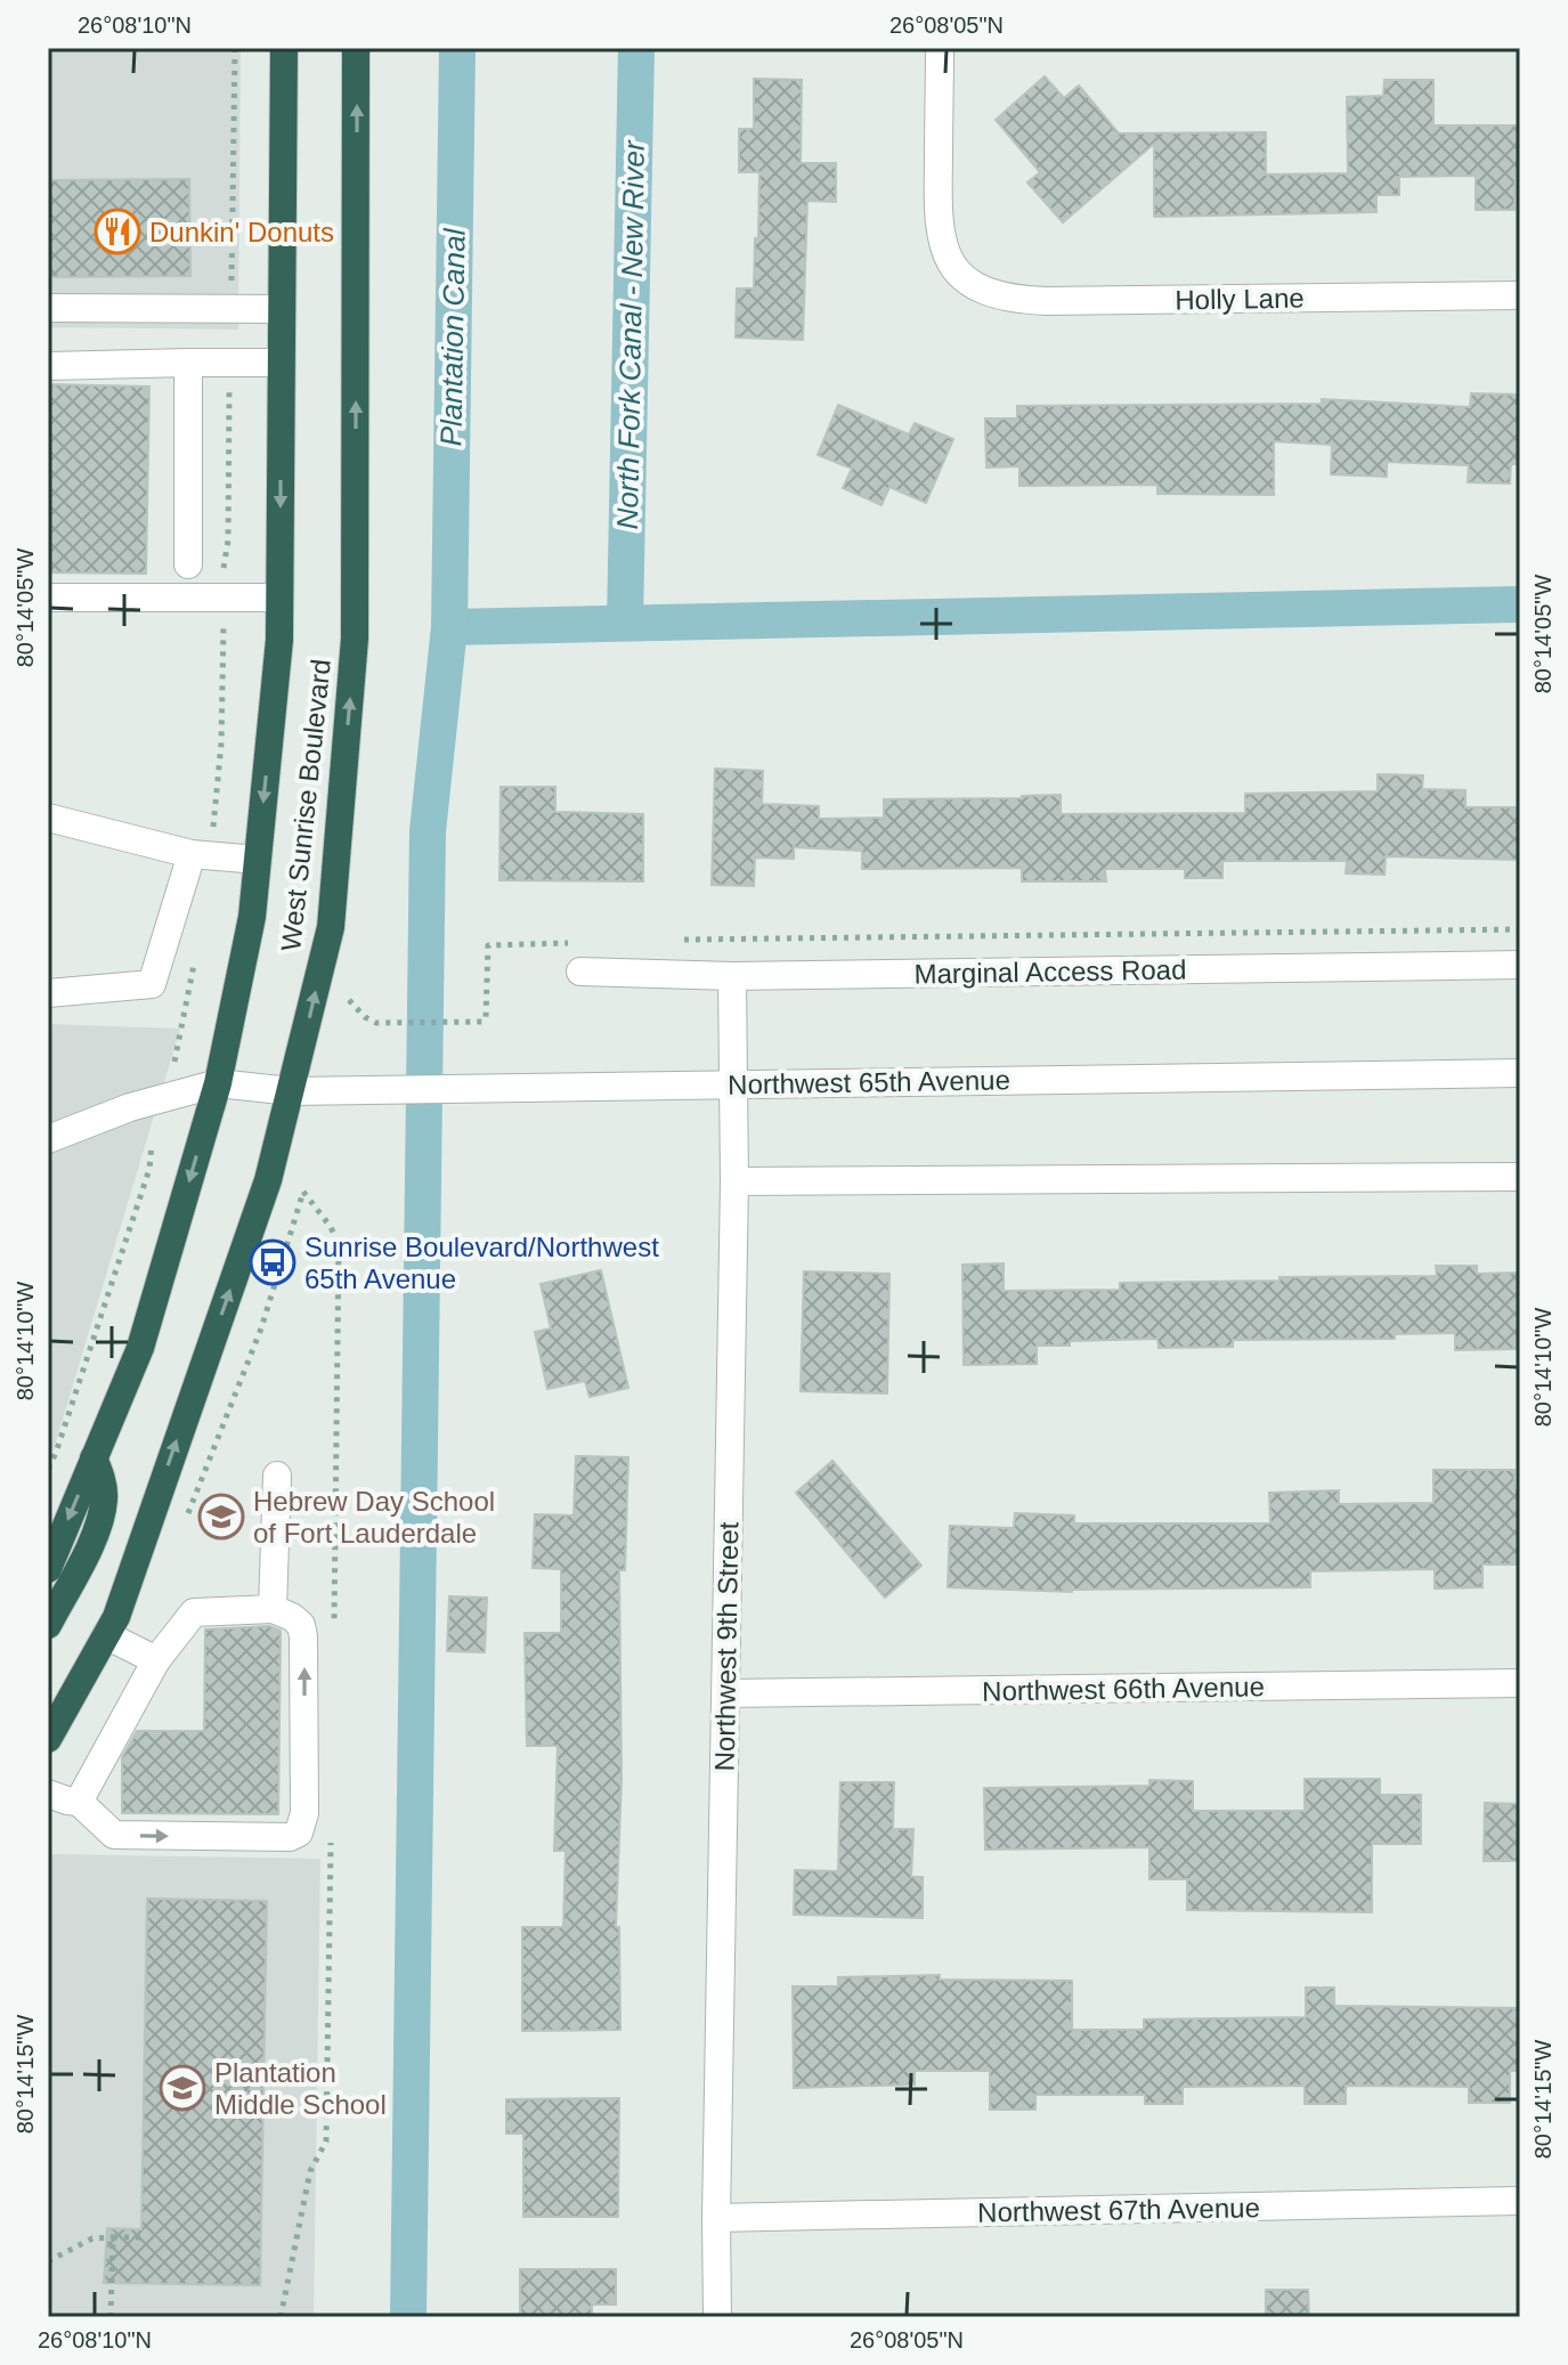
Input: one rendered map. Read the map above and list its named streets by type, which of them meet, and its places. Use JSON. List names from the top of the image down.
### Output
{
  "streets": {
    "highway": ["West Sunrise Boulevard"],
    "street": [
      "Holly Lane",
      "Marginal Access Road",
      "Northwest 65th Avenue",
      "Northwest 9th Street",
      "Northwest 66th Avenue",
      "Northwest 67th Avenue"
    ]
  },
  "crossings": [
    ["West Sunrise Boulevard", "Northwest 65th Avenue"],
    ["Marginal Access Road", "Northwest 9th Street"],
    ["Northwest 65th Avenue", "Northwest 9th Street"],
    ["Northwest 9th Street", "Northwest 66th Avenue"],
    ["Northwest 9th Street", "Northwest 67th Avenue"]
  ],
  "water": ["North Fork Canal - New River", "Plantation Canal"],
  "places": {
    "restaurant": ["Dunkin' Donuts"],
    "bus stop": ["Sunrise Boulevard/Northwest 65th Avenue"],
    "school or university": ["Hebrew Day School of Fort Lauderdale", "Plantation Middle School"]
  },
  "coordinates": [
    "26°08'10\"N",
    "26°08'05\"N",
    "80°14'05\"W",
    "80°14'10\"W",
    "80°14'15\"W"
  ]
}
